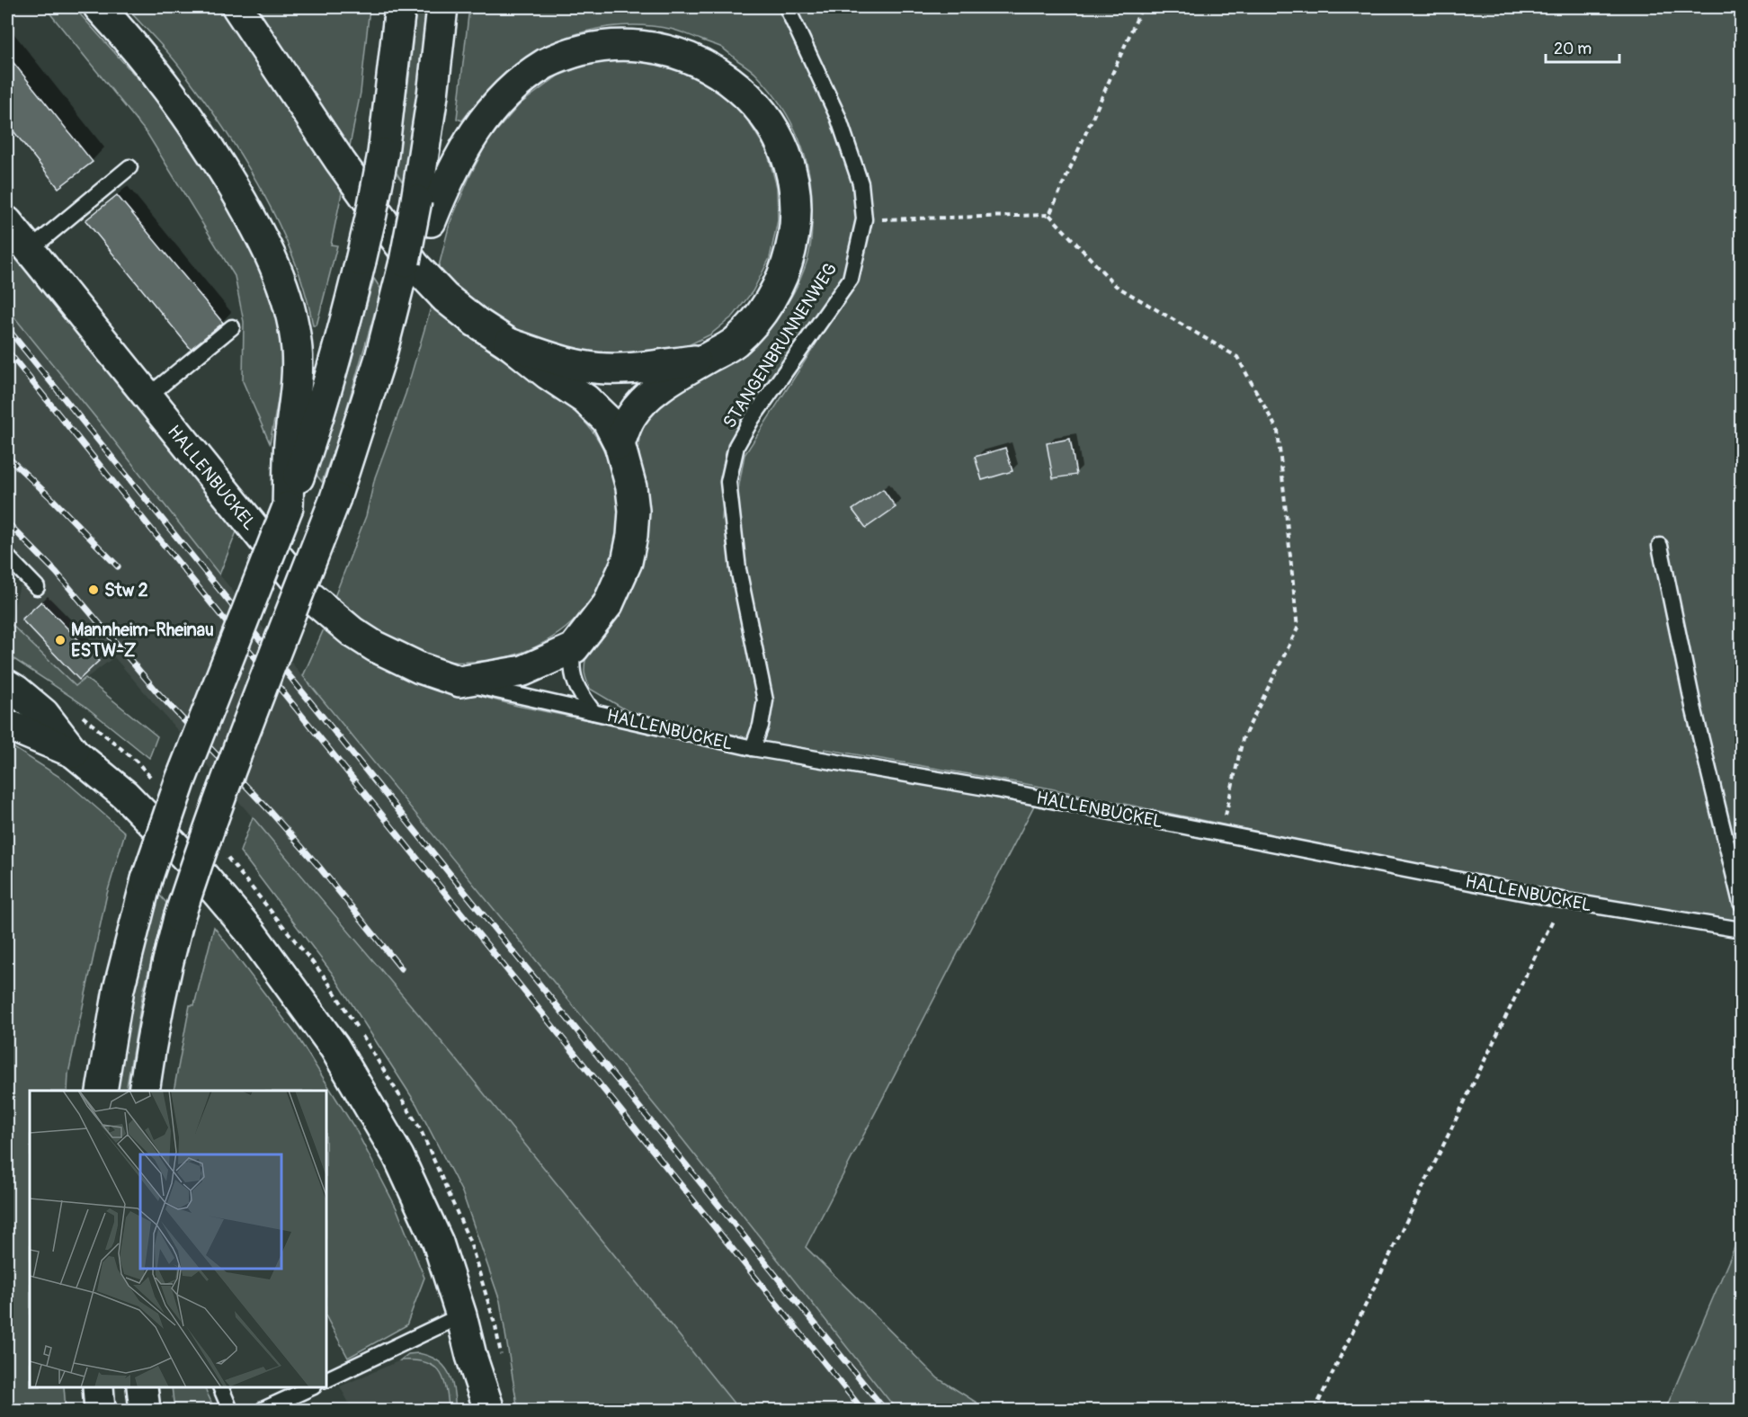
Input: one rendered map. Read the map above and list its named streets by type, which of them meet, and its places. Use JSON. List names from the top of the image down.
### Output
{
  "streets": {
    "main road": ["HALLENBUCKEL"],
    "lane": ["STANGENBRUNNENWEG"]
  },
  "crossings": [
    ["STANGENBRUNNENWEG", "HALLENBUCKEL"]
  ],
  "places": ["Stw 2", "Mannheim-Rheinau ESTW-Z"],
  "scale_bar": "20 m"
}
